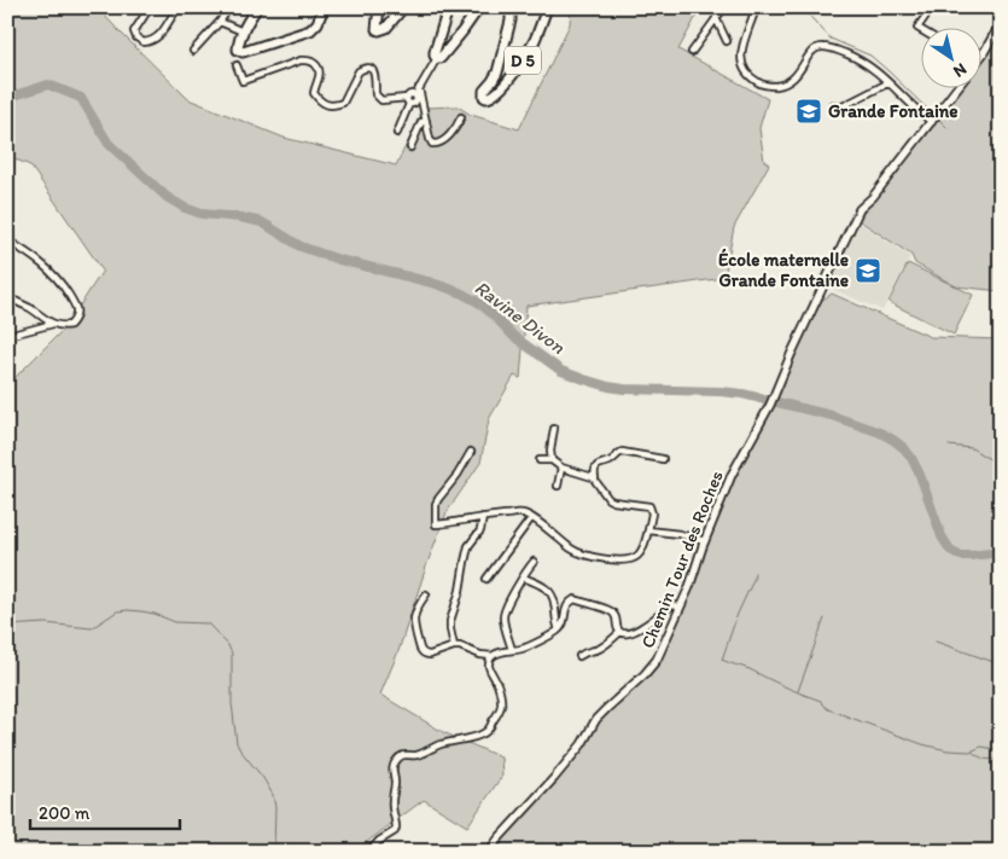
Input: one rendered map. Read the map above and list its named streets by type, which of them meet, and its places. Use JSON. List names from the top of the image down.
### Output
{
  "streets": {
    "main road": ["D 5"],
    "street": ["Chemin Tour des Roches"]
  },
  "water": ["Ravine Divon"],
  "places": {
    "school or university": ["Grande Fontaine", "École maternelle Grande Fontaine"]
  },
  "scale_bar": "200 m",
  "north": "bottom right"
}
